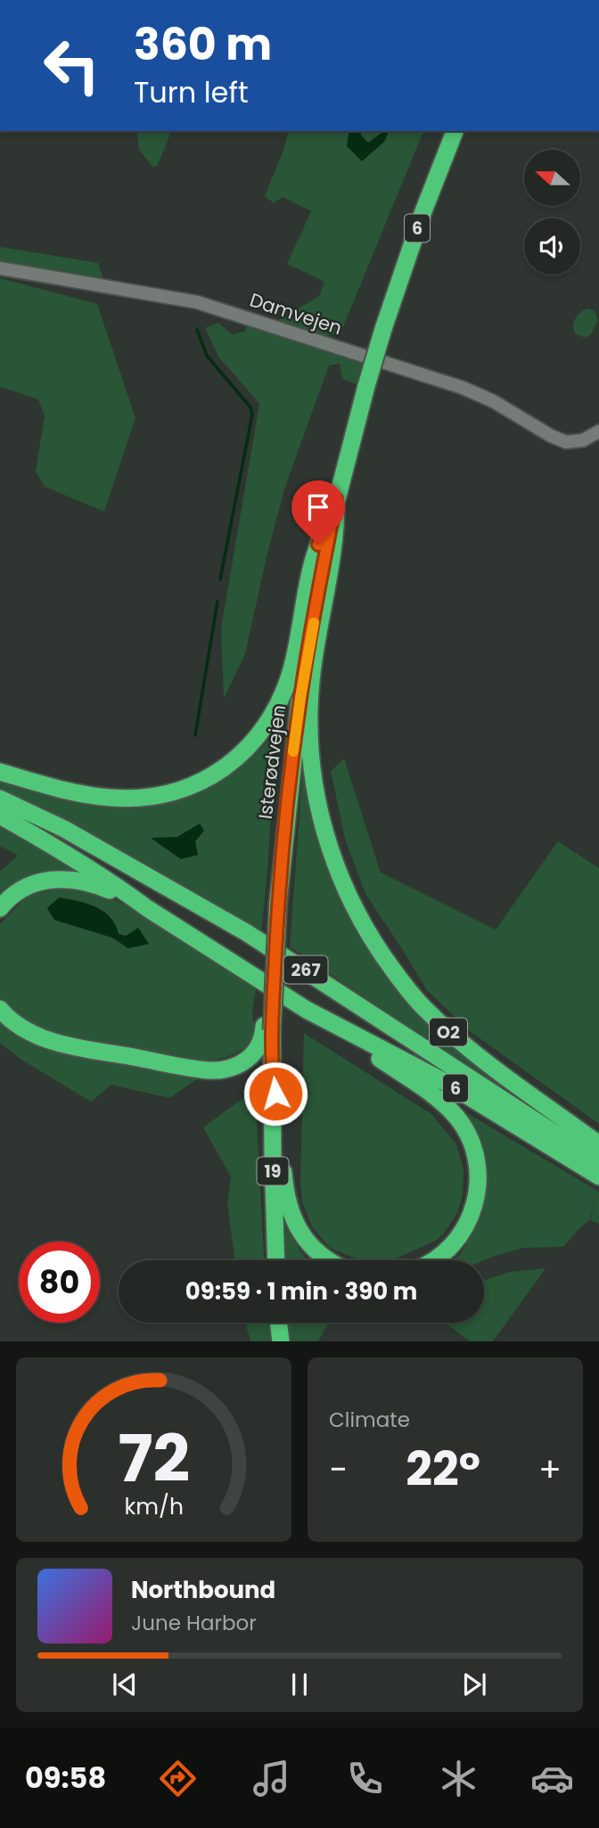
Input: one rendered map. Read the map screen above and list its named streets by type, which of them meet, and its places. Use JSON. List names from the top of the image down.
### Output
{
  "streets": {
    "highway": [
      "6",
      "Isterødvejen",
      "267",
      "O2",
      "19"
    ],
    "street": ["Damvejen"]
  },
  "crossings": [
    ["Isterødvejen", "O2"]
  ],
  "north": "left",
  "page": {
    "turn": ["360 m", "Turn left"],
    "limit": "80",
    "trip": "09:59 · 1 min · 390 m",
    "tile": "Climate",
    "heat": ["−", "22°", "+"],
    "song": ["Northbound", "June Harbor"],
    "tabs": "09:58",
    "gauge": ["72", "km/h"]
  }
}
